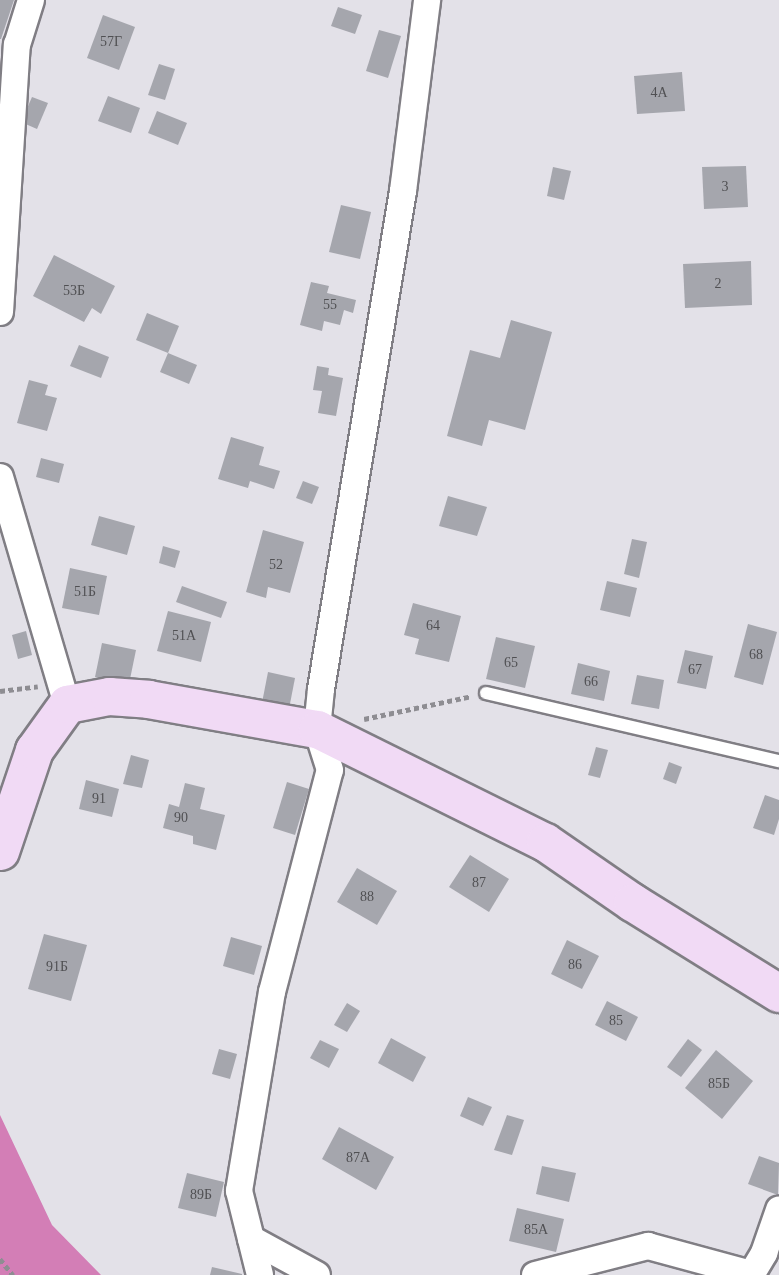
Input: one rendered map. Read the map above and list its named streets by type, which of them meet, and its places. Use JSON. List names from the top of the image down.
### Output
{
  "house_numbers": [
    "57Г",
    "4А",
    "3",
    "2",
    "53Б",
    "55",
    "52",
    "51Б",
    "64",
    "51А",
    "68",
    "65",
    "67",
    "66",
    "91",
    "90",
    "87",
    "88",
    "86",
    "91Б",
    "85",
    "85Б",
    "87А",
    "89Б",
    "85А"
  ]
}
